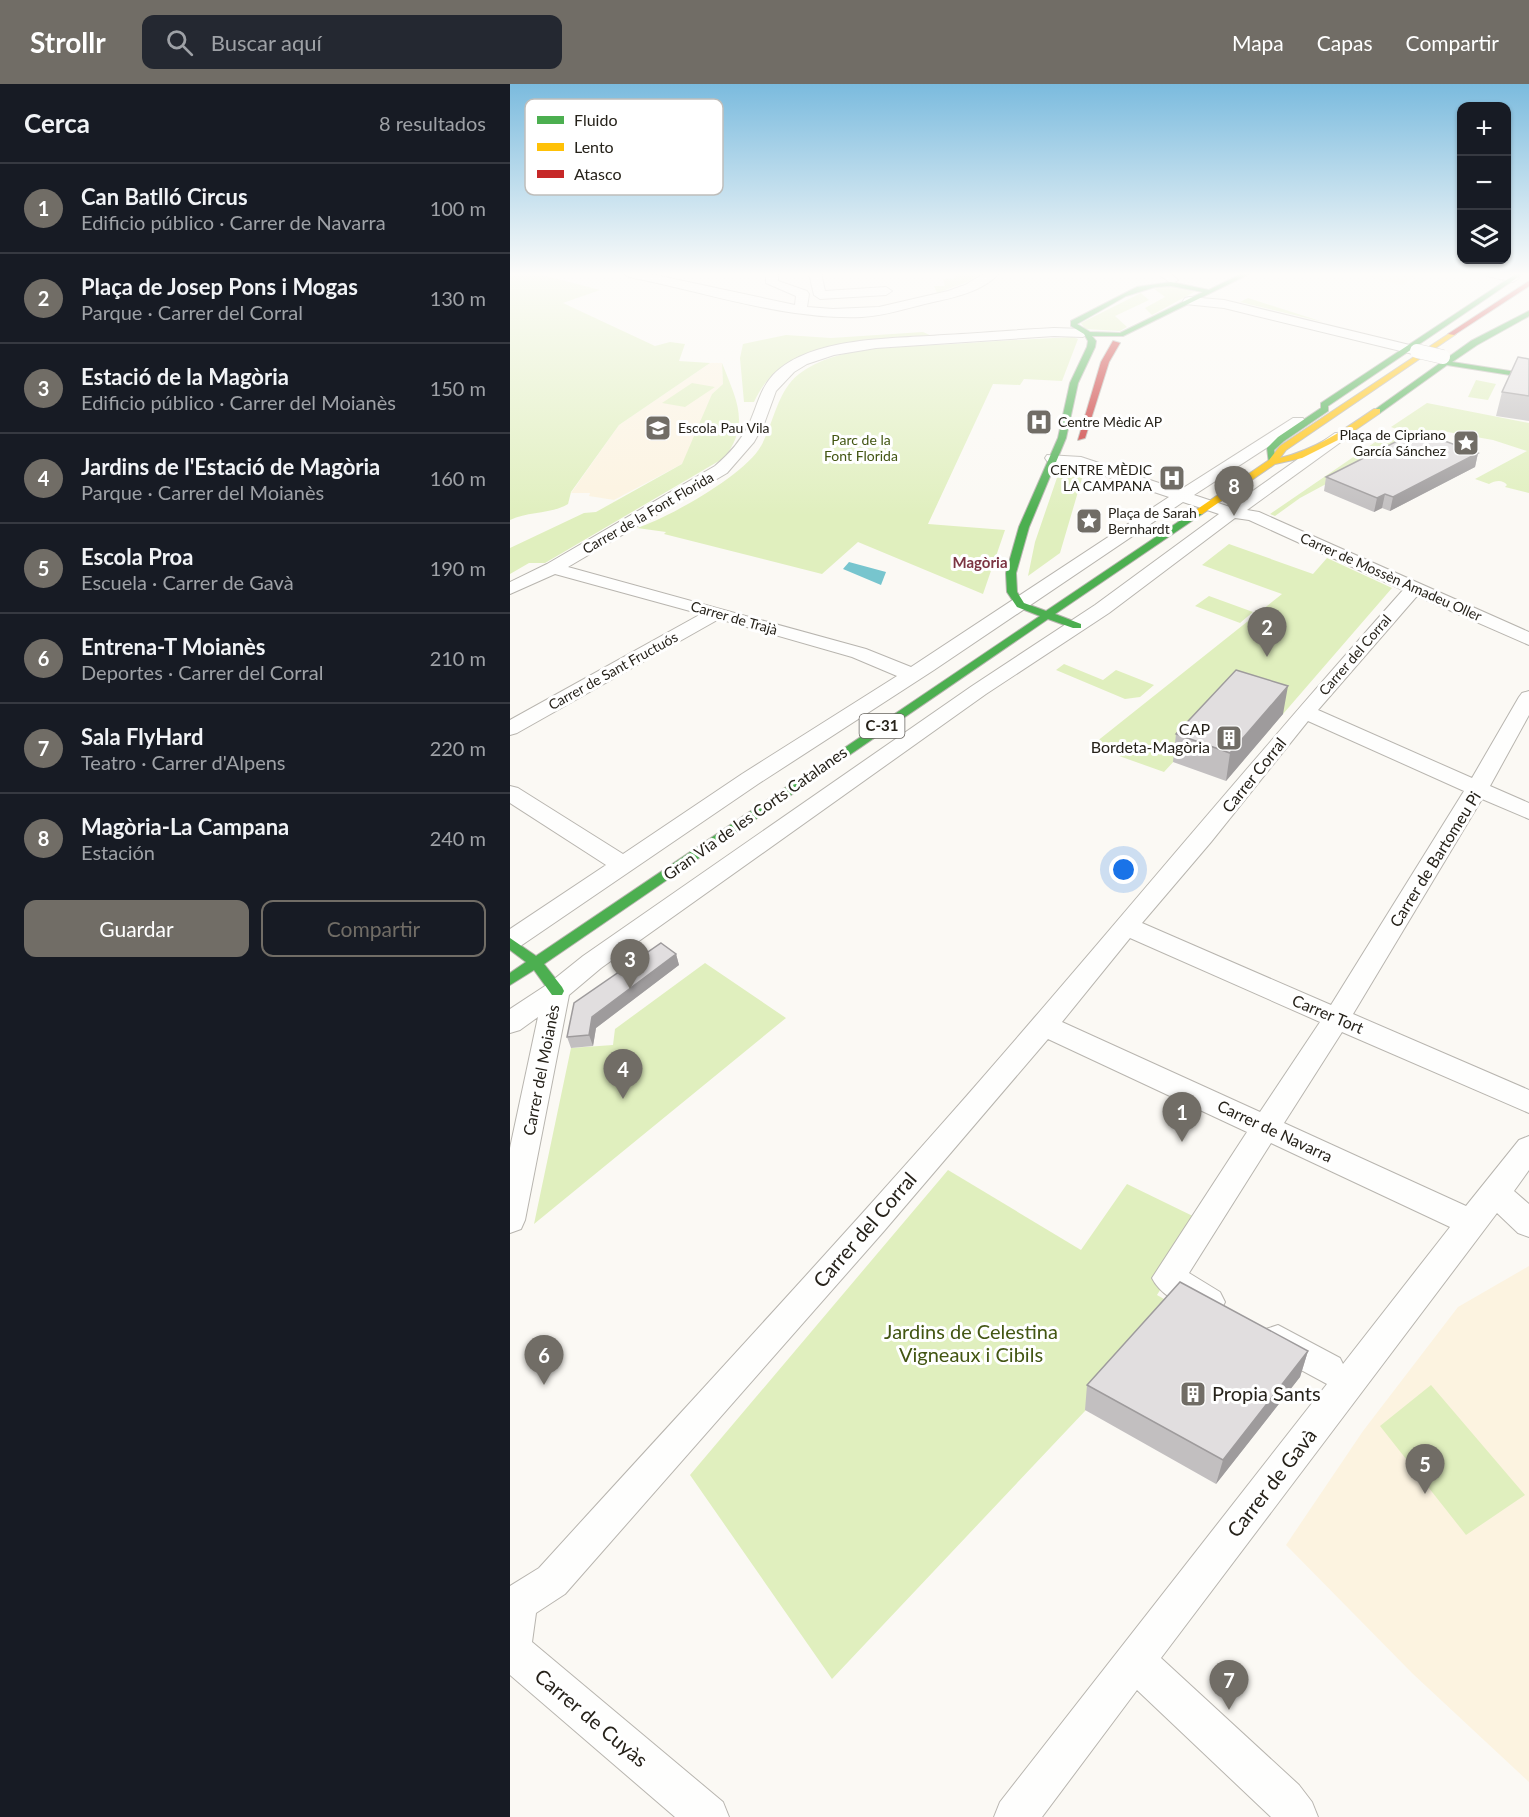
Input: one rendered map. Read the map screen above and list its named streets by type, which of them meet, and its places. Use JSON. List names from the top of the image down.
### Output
{
  "streets": {
    "main road": ["C-31", "Gran Via de les Corts Catalanes"],
    "street": [
      "Carrer de la Font Florida",
      "Carrer de Mossèn Amadeu Oller",
      "Carrer de Trajà",
      "Carrer del Corral",
      "Carrer de Sant Fructuós",
      "Carrer Corral",
      "Carrer de Bartomeu Pi",
      "Carrer Tort",
      "Carrer del Moianès",
      "Carrer de Navarra",
      "Carrer de Gavà",
      "Carrer de Cuyàs"
    ]
  },
  "crossings": [
    ["Carrer de la Font Florida", "Carrer de Trajà"],
    ["Carrer de Mossèn Amadeu Oller", "Carrer del Corral"],
    ["Carrer de Trajà", "Carrer de Sant Fructuós"],
    ["Carrer del Corral", "Carrer Corral"],
    ["Carrer del Corral", "Carrer Tort"],
    ["Carrer del Corral", "Carrer de Navarra"],
    ["Carrer del Corral", "Carrer de Cuyàs"],
    ["Carrer de Bartomeu Pi", "Carrer Tort"],
    ["Carrer de Bartomeu Pi", "Carrer de Navarra"],
    ["Carrer de Navarra", "Carrer de Gavà"]
  ],
  "districts": ["Magòria"],
  "parks": ["Parc de la Font Florida", "Jardins de Celestina Vigneaux i Cibils"],
  "places": {
    "hospital": ["Centre Mèdic AP", "CENTRE MÈDIC LA CAMPANA"],
    "school or university": ["Escola Pau Vila"],
    "place": ["Plaça de Cipriano García Sánchez", "Plaça de Sarah Bernhardt"],
    "building": ["CAP Bordeta-Magòria", "Propia Sants"]
  },
  "legend": ["Fluido", "Lento", "Atasco"],
  "page": {
    "header": "Strollr",
    "search": "Buscar aquí",
    "nav": ["Mapa", "Capas", "Compartir"],
    "heading": ["Cerca", "8 resultados"],
    "map_buttons": ["+", "−"],
    "list": [
      {
        "mark": "1",
        "name": "Can Batlló Circus",
        "note": "Edificio público · Carrer de Navarra",
        "value": "100 m"
      },
      {
        "mark": "2",
        "name": "Plaça de Josep Pons i Mogas",
        "note": "Parque · Carrer del Corral",
        "value": "130 m"
      },
      {
        "mark": "3",
        "name": "Estació de la Magòria",
        "note": "Edificio público · Carrer del Moianès",
        "value": "150 m"
      },
      {
        "mark": "4",
        "name": "Jardins de l'Estació de Magòria",
        "note": "Parque · Carrer del Moianès",
        "value": "160 m"
      },
      {
        "mark": "5",
        "name": "Escola Proa",
        "note": "Escuela · Carrer de Gavà",
        "value": "190 m"
      },
      {
        "mark": "6",
        "name": "Entrena-T Moianès",
        "note": "Deportes · Carrer del Corral",
        "value": "210 m"
      },
      {
        "mark": "7",
        "name": "Sala FlyHard",
        "note": "Teatro · Carrer d'Alpens",
        "value": "220 m"
      },
      {
        "mark": "8",
        "name": "Magòria-La Campana",
        "note": "Estación",
        "value": "240 m"
      }
    ],
    "pins": [
      "8",
      "2",
      "3",
      "4",
      "1",
      "6",
      "5",
      "7"
    ],
    "buttons": ["Guardar", "Compartir"]
  }
}
